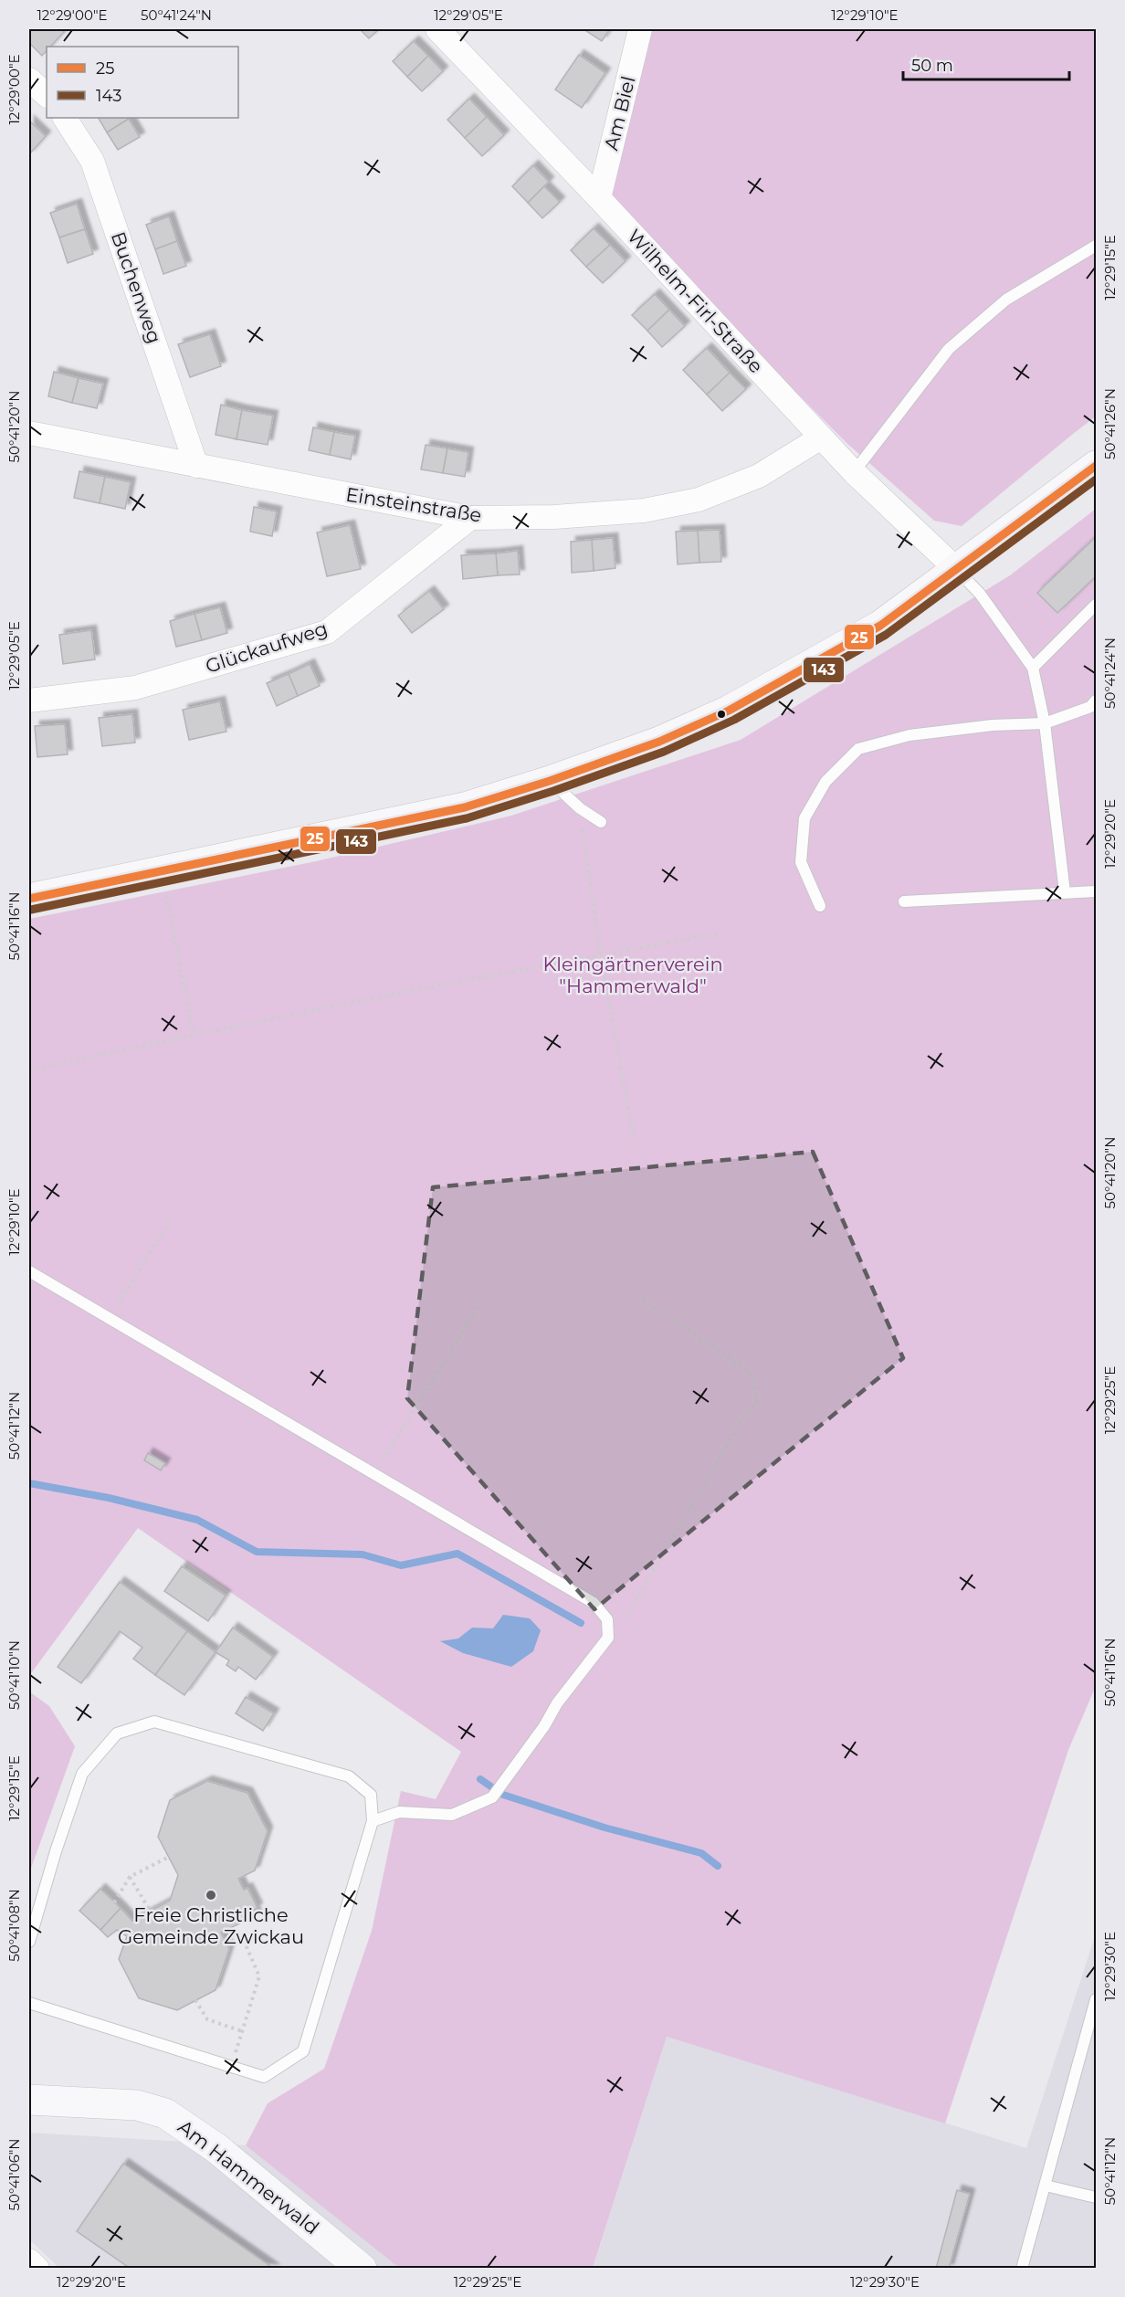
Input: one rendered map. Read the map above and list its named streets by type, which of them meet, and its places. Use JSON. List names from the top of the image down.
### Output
{
  "streets": {
    "main road": ["Am Hammerwald"],
    "street": [
      "Am Biel",
      "Buchenweg",
      "Wilhelm-Firl-Straße",
      "Einsteinstraße",
      "Glückaufweg"
    ]
  },
  "crossings": [
    ["Am Biel", "Wilhelm-Firl-Straße"],
    ["Buchenweg", "Einsteinstraße"],
    ["Wilhelm-Firl-Straße", "Einsteinstraße"],
    ["Einsteinstraße", "Glückaufweg"]
  ],
  "parks": ["Kleingärtnerverein \"Hammerwald\""],
  "places": ["Freie Christliche Gemeinde Zwickau"],
  "lines": ["transit line 25", "transit line 143"],
  "legend": ["25", "143"],
  "scale_bar": "50 m",
  "coordinates": [
    "12°29'00\"E",
    "50°41'24\"N",
    "12°29'05\"E",
    "12°29'10\"E",
    "12°29'15\"E",
    "50°41'26\"N",
    "50°41'20\"N",
    "12°29'20\"E",
    "50°41'16\"N",
    "12°29'25\"E",
    "50°41'12\"N",
    "50°41'10\"N",
    "50°41'08\"N",
    "12°29'30\"E",
    "50°41'06\"N"
  ]
}
